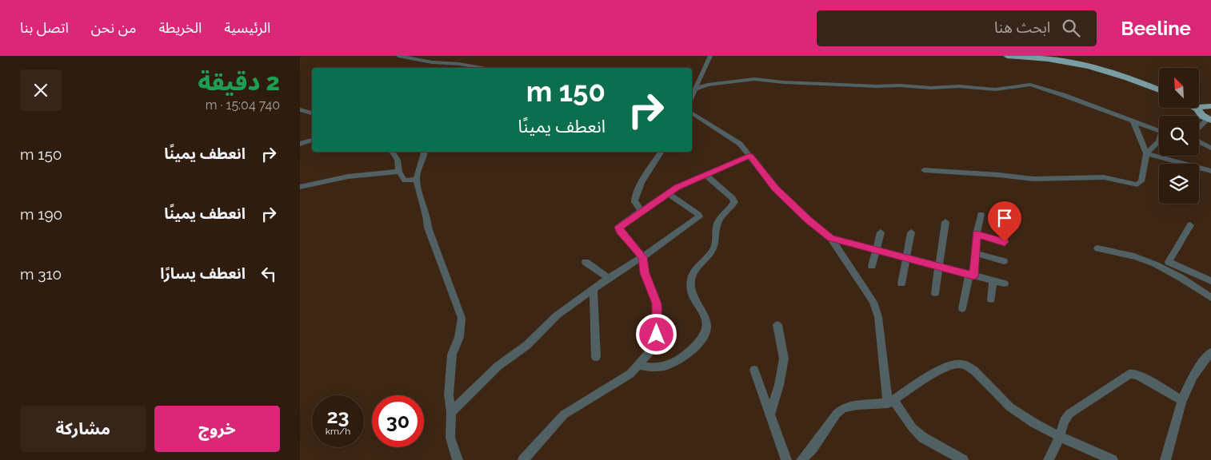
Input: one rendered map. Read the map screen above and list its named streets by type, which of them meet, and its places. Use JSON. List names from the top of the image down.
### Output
{
  "north": "top left",
  "page": {
    "header": "Beeline",
    "search": "ابحث هنا",
    "nav": [
      "الرئيسية",
      "الخريطة",
      "من نحن",
      "اتصل بنا"
    ],
    "heading": ["2 دقيقة", "740 m · 15:04"],
    "turn": ["150 m", "انعطف يمينًا"],
    "list": [
      {
        "name": "انعطف يمينًا",
        "value": "150 m"
      },
      {
        "name": "انعطف يمينًا",
        "value": "190 m"
      },
      {
        "name": "انعطف يسارًا",
        "value": "310 m"
      }
    ],
    "speed": "23 km/h",
    "limit": "30",
    "buttons": ["خروج", "مشاركة"]
  }
}
